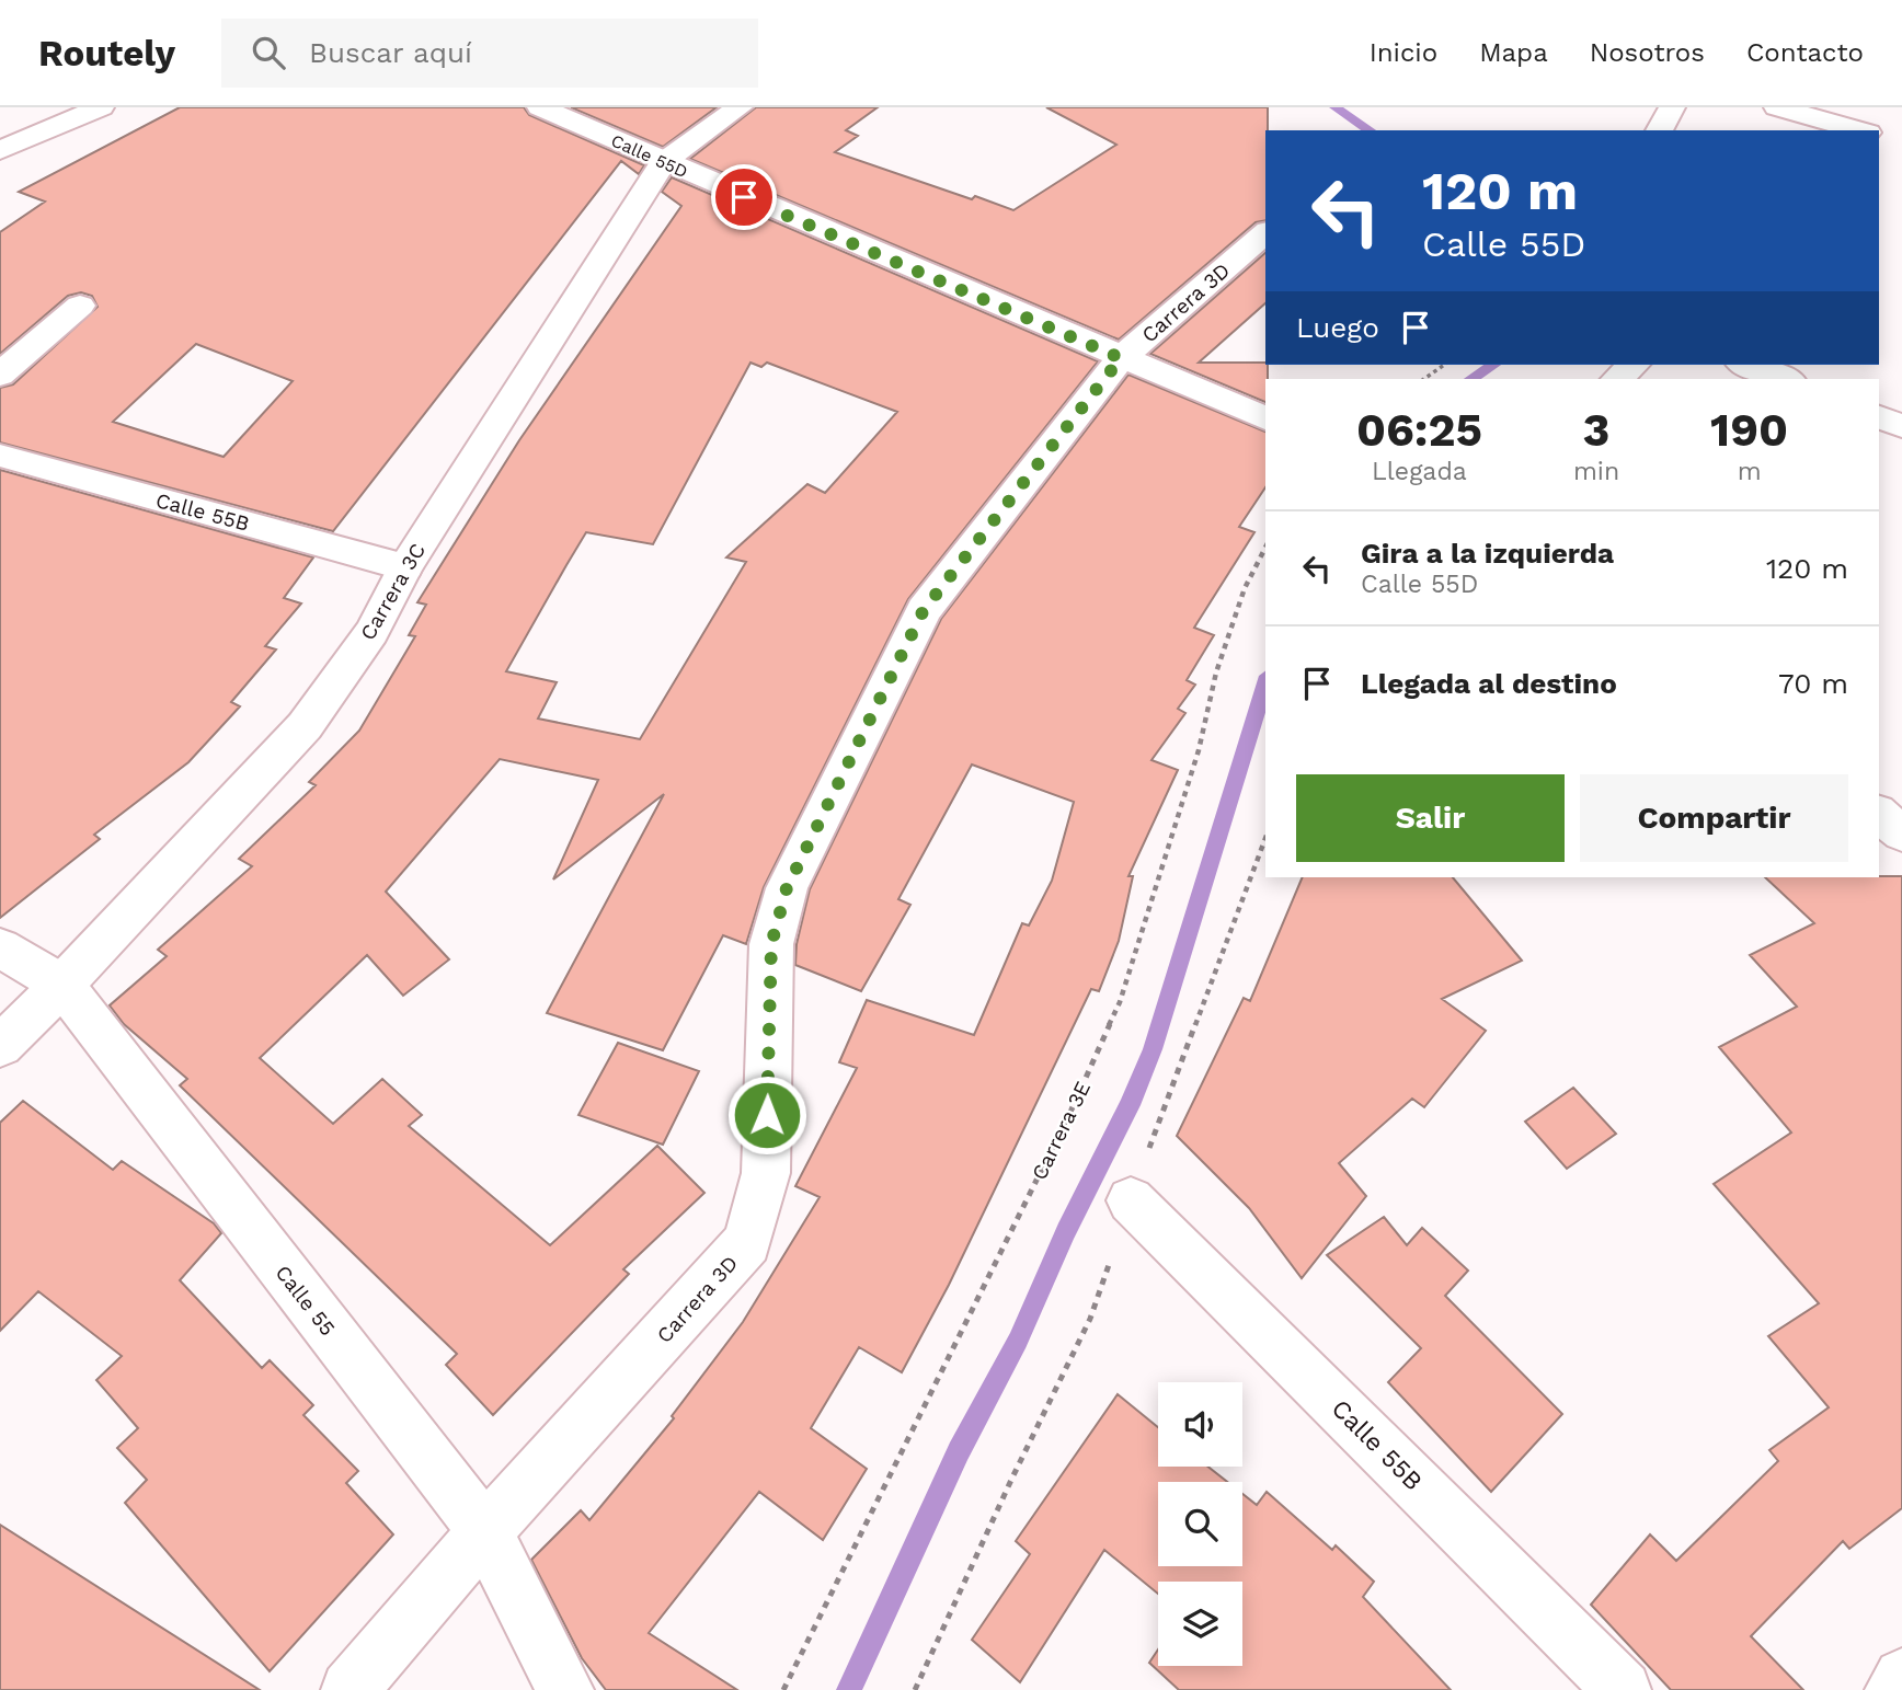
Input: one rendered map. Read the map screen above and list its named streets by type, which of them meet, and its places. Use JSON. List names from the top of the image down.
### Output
{
  "streets": {
    "street": [
      "Calle 55D",
      "Carrera 3D",
      "Calle 55B",
      "Carrera 3C",
      "Calle 55"
    ],
    "path": ["Carrera 3E"]
  },
  "crossings": [
    ["Calle 55D", "Carrera 3D"],
    ["Calle 55D", "Carrera 3C"],
    ["Carrera 3D", "Calle 55"],
    ["Calle 55B", "Carrera 3C"],
    ["Carrera 3C", "Calle 55"]
  ],
  "page": {
    "header": "Routely",
    "search": "Buscar aquí",
    "nav": [
      "Inicio",
      "Mapa",
      "Nosotros",
      "Contacto"
    ],
    "turn": ["120 m", "Calle 55D"],
    "then": "Luego",
    "eta": [
      "06:25",
      "Llegada",
      "3",
      "min",
      "190",
      "m"
    ],
    "list": [
      {
        "name": "Gira a la izquierda",
        "note": "Calle 55D",
        "value": "120 m"
      },
      {
        "name": "Llegada al destino",
        "value": "70 m"
      }
    ],
    "buttons": ["Salir", "Compartir"]
  }
}
